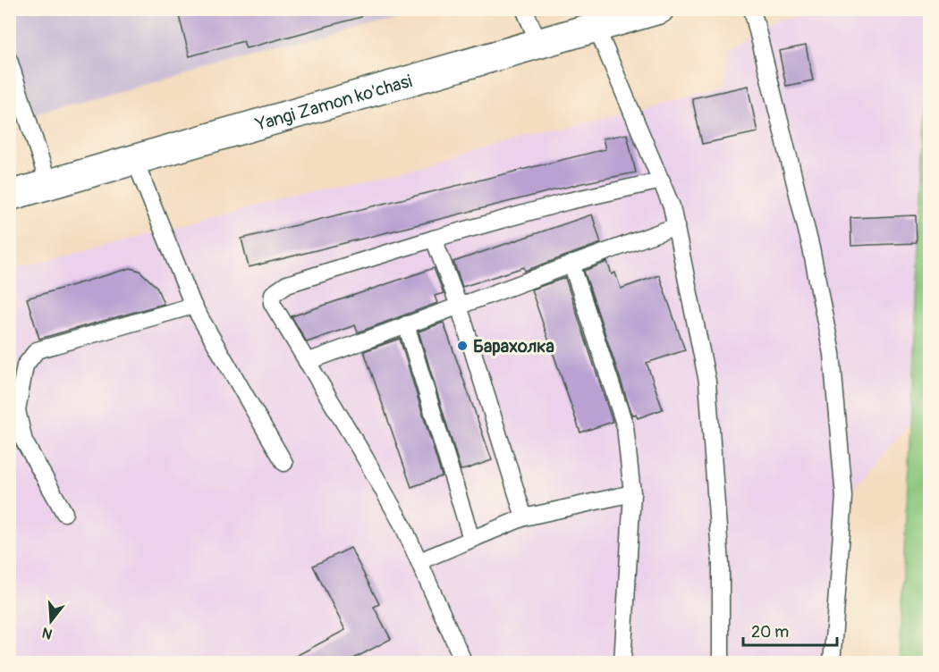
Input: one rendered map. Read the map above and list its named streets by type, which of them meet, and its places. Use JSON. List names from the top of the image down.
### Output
{
  "streets": {
    "street": ["Yangi Zamon ko'chasi"]
  },
  "places": ["Барахолка"],
  "scale_bar": "20 m",
  "north": "bottom"
}
